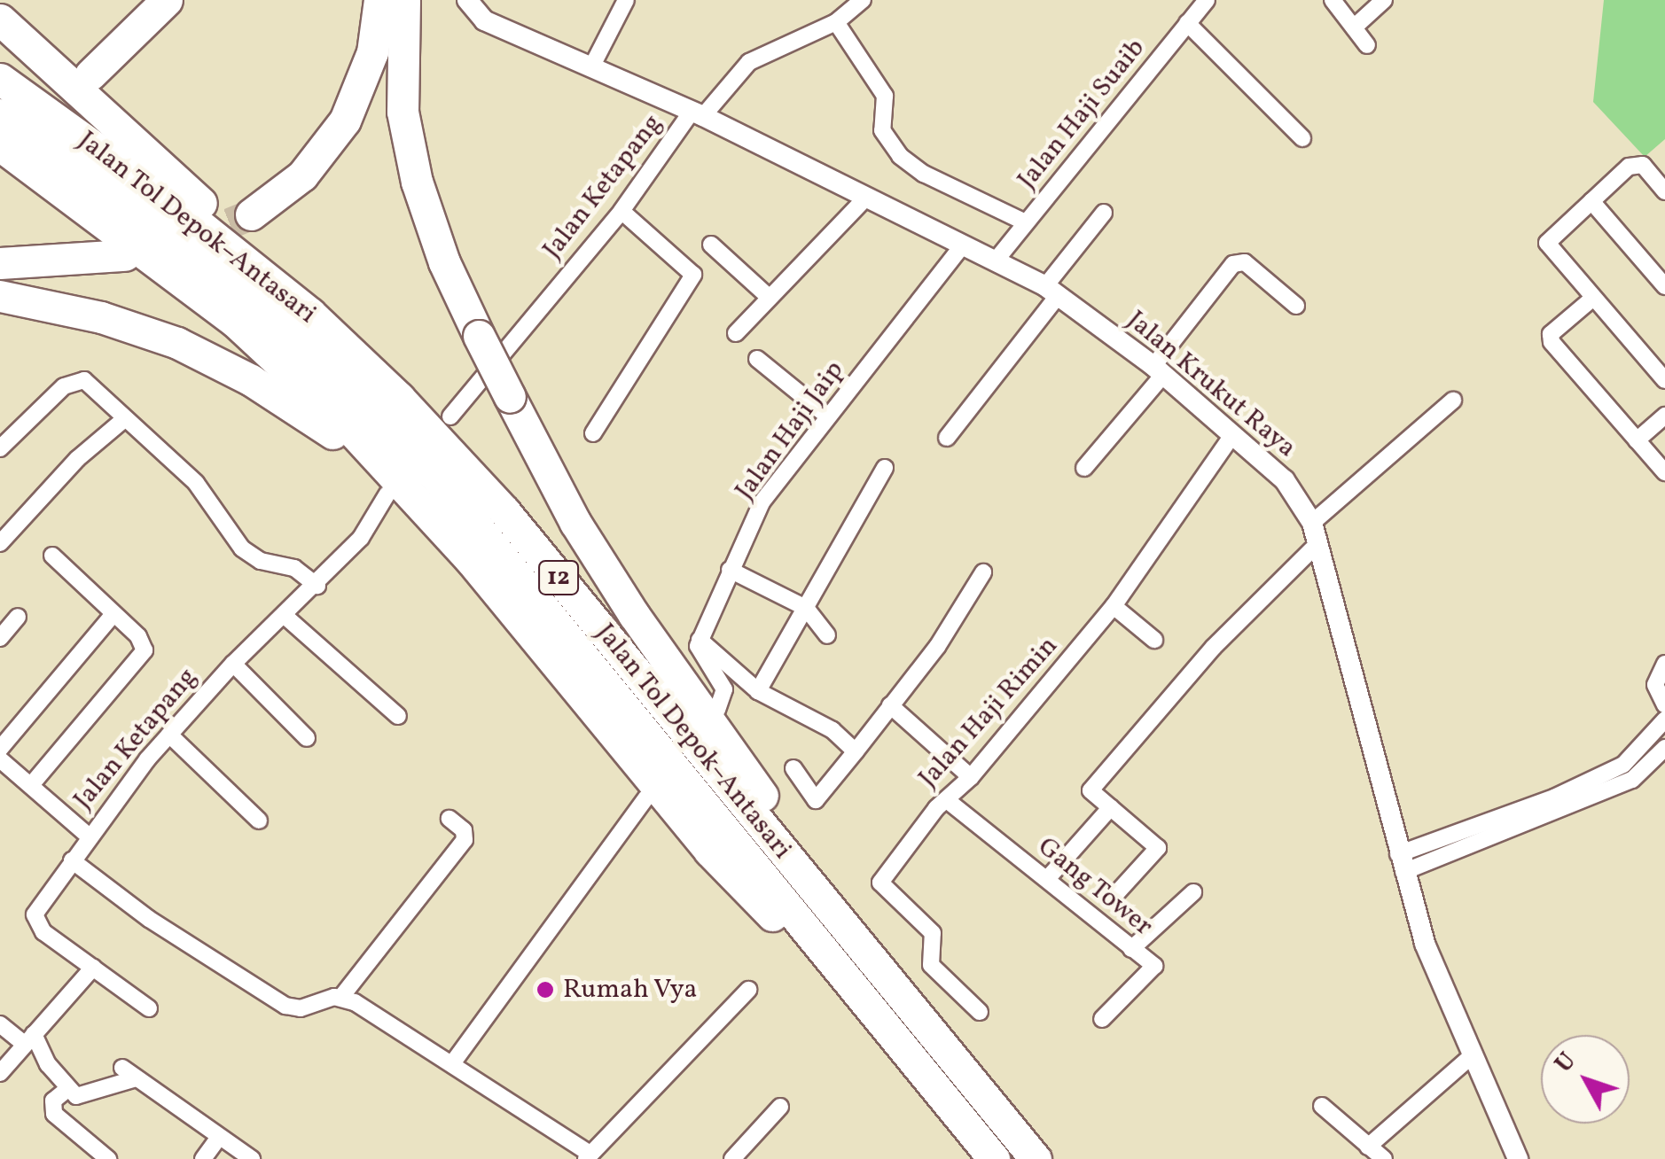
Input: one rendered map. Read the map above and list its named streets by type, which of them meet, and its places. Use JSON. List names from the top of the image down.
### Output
{
  "streets": {
    "highway": ["Jalan Tol Depok–Antasari", "12"],
    "street": [
      "Jalan Haji Suaib",
      "Jalan Ketapang",
      "Jalan Krukut Raya",
      "Jalan Haji Jaip",
      "Jalan Haji Rimin",
      "Gang Tower"
    ]
  },
  "crossings": [
    ["Jalan Haji Suaib", "Jalan Krukut Raya"],
    ["Jalan Ketapang", "Jalan Krukut Raya"],
    ["Jalan Krukut Raya", "Jalan Haji Jaip"],
    ["Jalan Krukut Raya", "Jalan Haji Rimin"],
    ["Jalan Haji Rimin", "Gang Tower"]
  ],
  "places": ["Rumah Vya"],
  "north": "top left"
}
